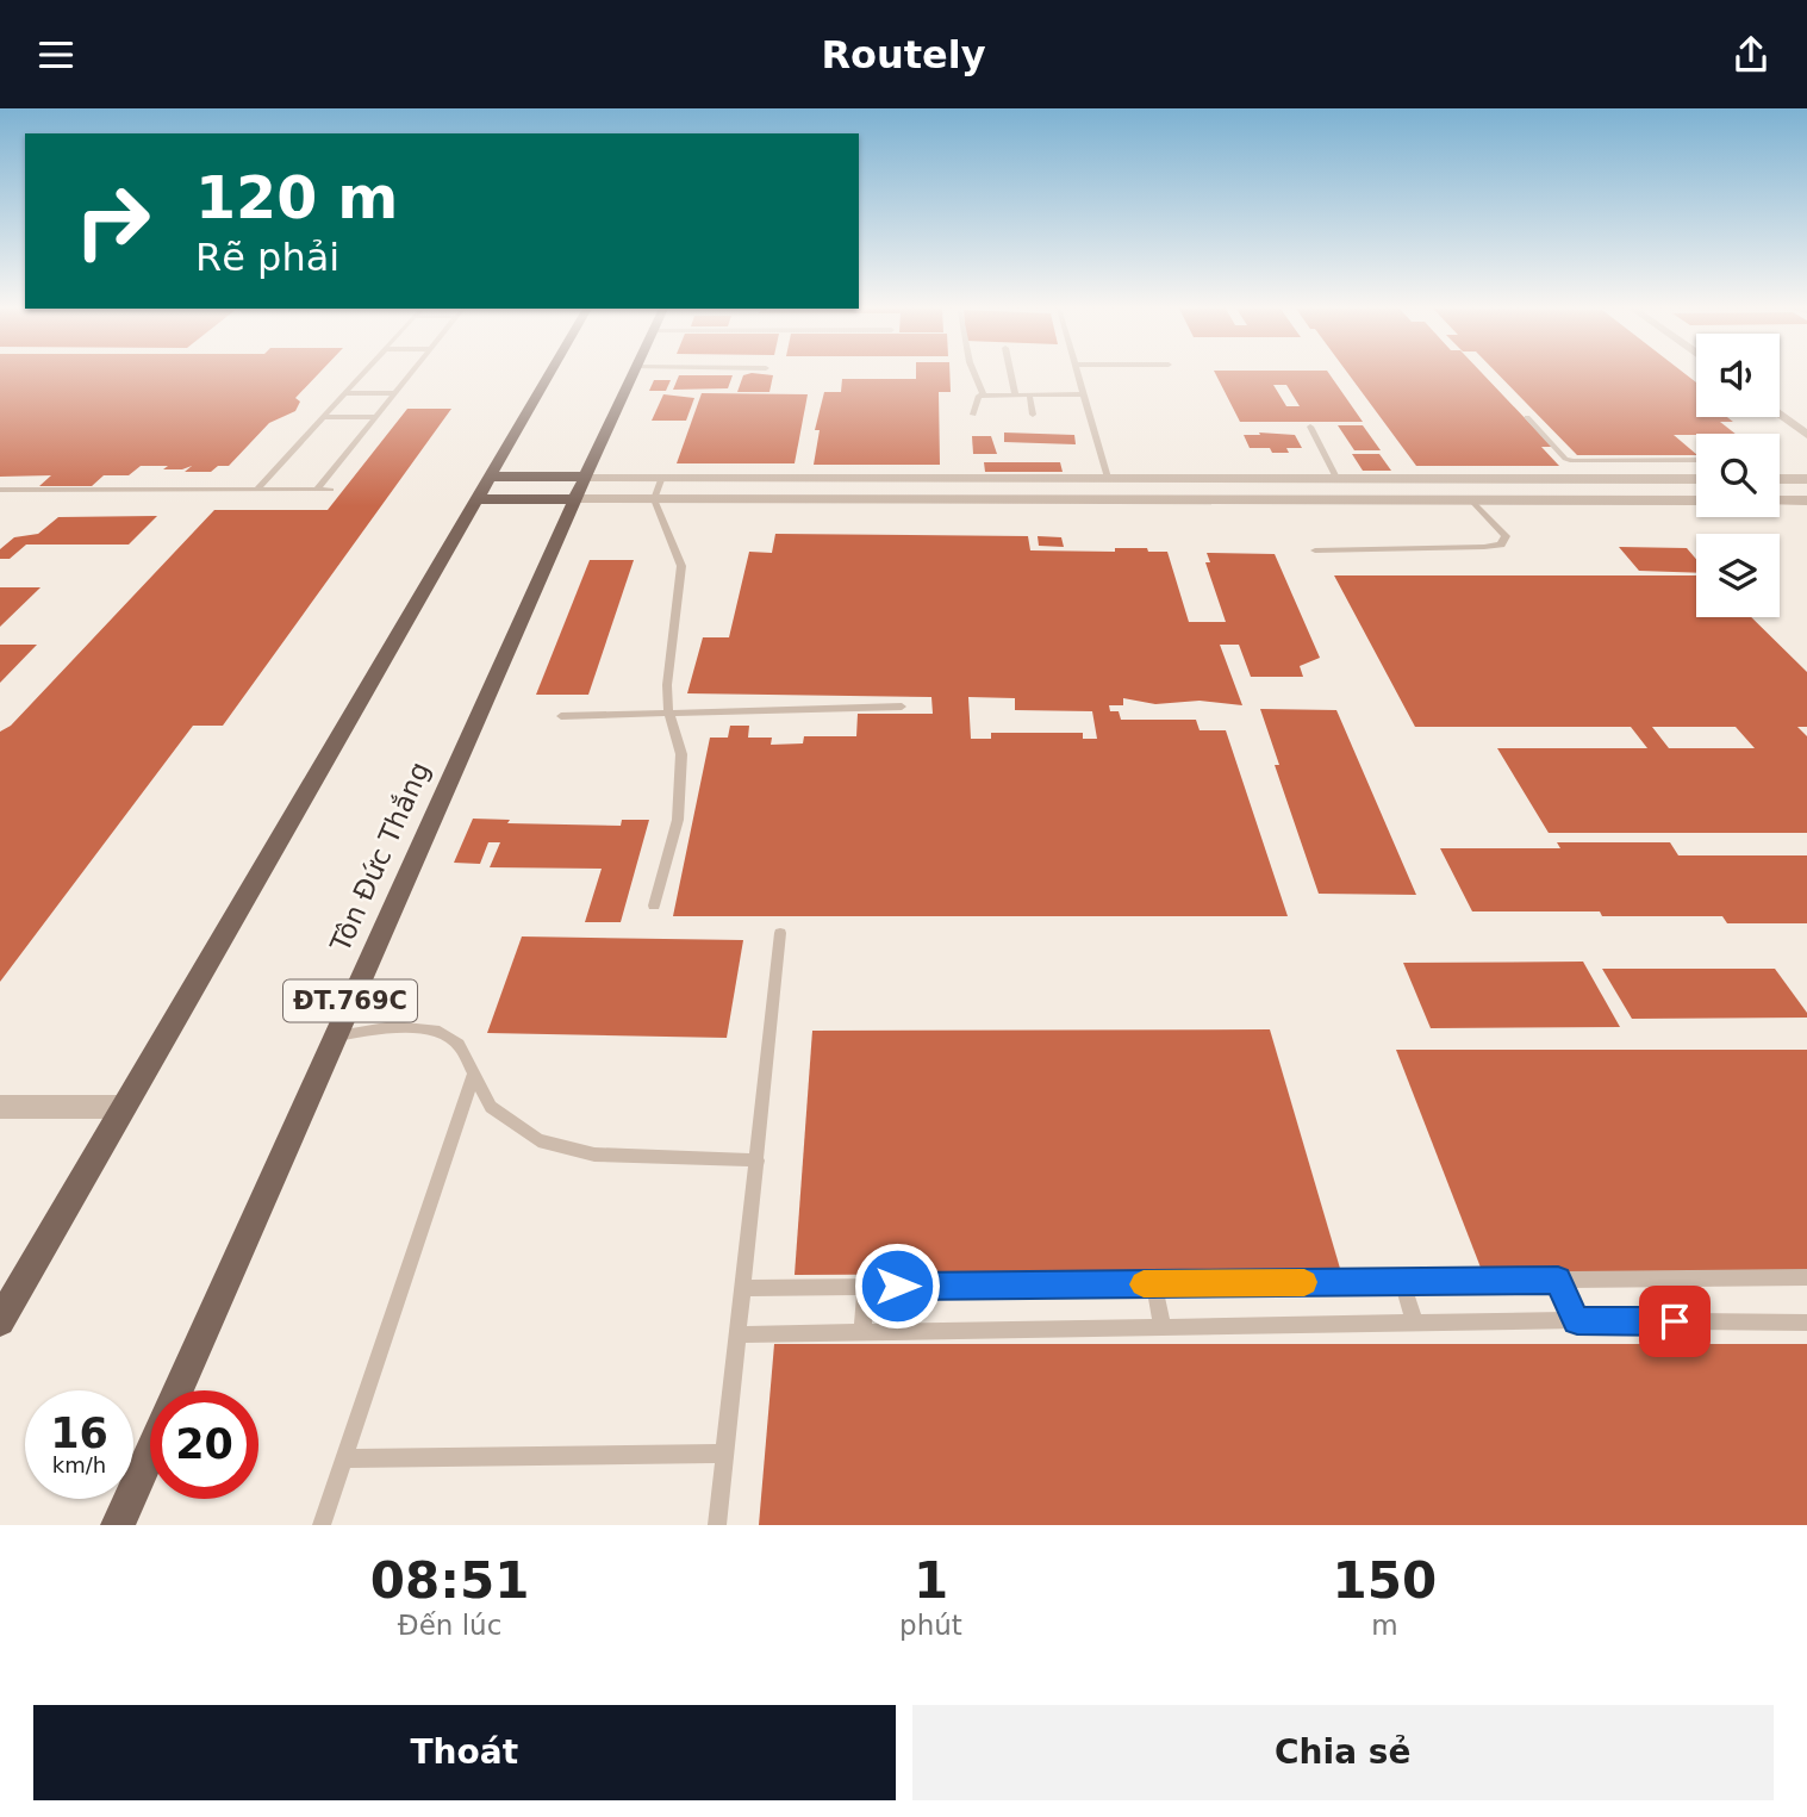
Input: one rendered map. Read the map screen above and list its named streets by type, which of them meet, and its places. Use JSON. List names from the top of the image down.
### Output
{
  "streets": {
    "main road": ["Tôn Đức Thắng", "ĐT.769C"]
  },
  "page": {
    "header": "Routely",
    "turn": ["120 m", "Rẽ phải"],
    "speed": "16 km/h",
    "limit": "20",
    "eta": [
      "08:51",
      "Đến lúc",
      "1",
      "phút",
      "150",
      "m"
    ],
    "buttons": ["Thoát", "Chia sẻ"]
  }
}
